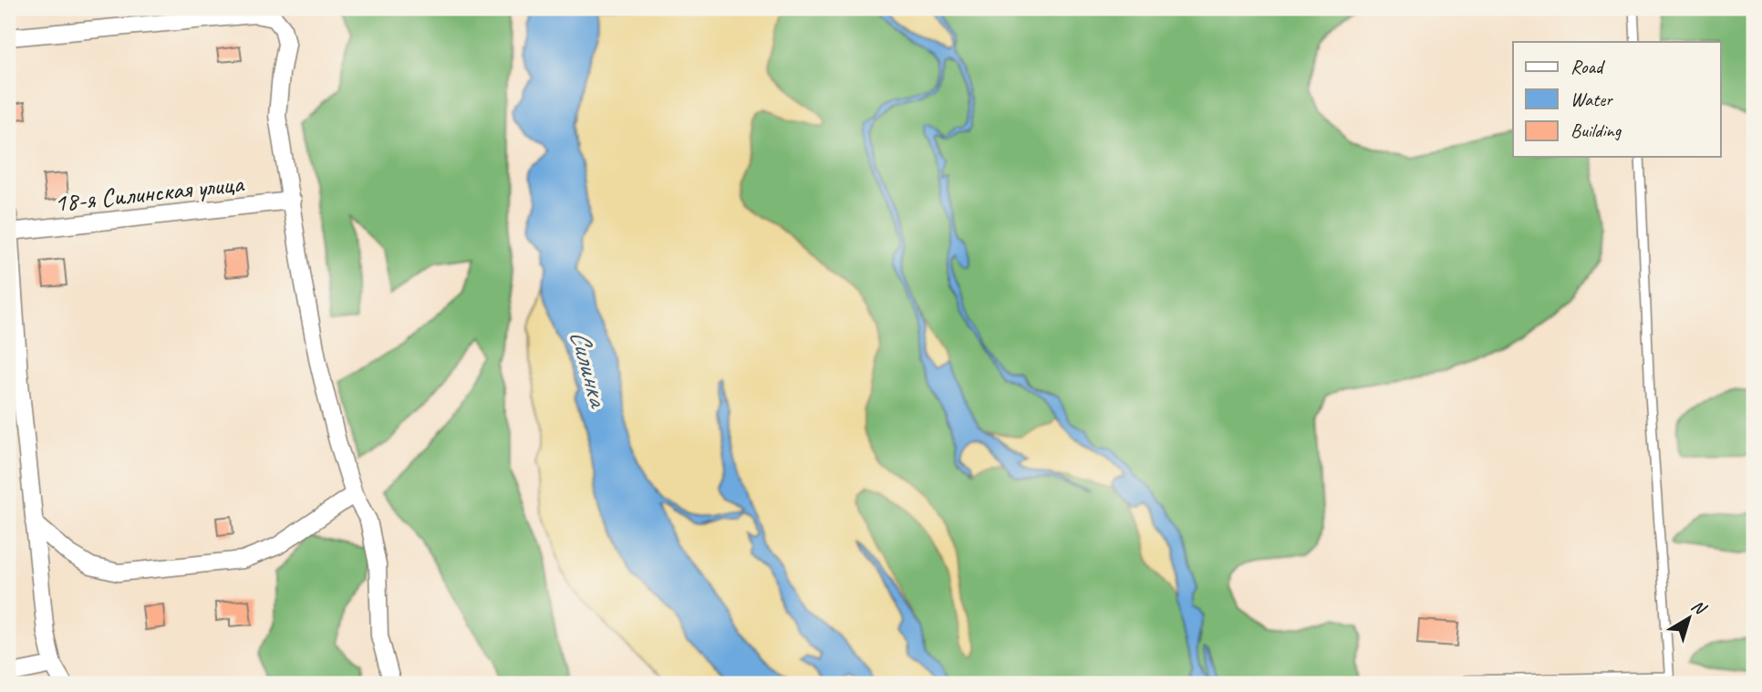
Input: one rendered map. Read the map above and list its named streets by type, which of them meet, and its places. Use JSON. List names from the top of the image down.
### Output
{
  "streets": {
    "street": ["18-я Силинская улица"]
  },
  "water": ["Силинка"],
  "legend": ["Road", "Water", "Building"],
  "north": "top right"
}
